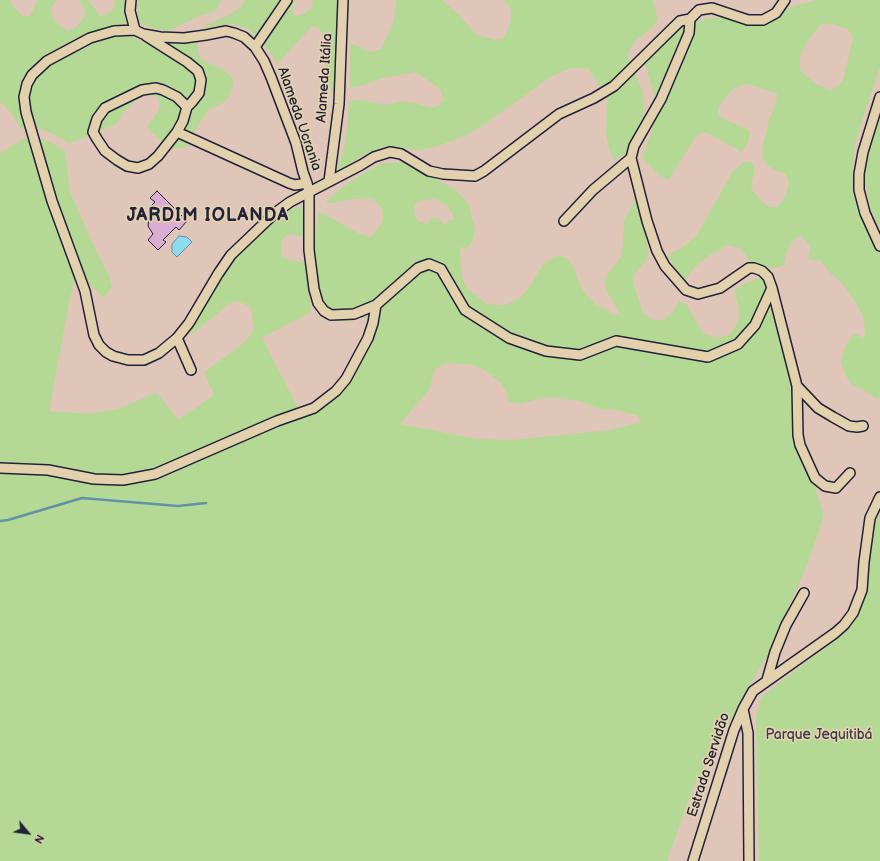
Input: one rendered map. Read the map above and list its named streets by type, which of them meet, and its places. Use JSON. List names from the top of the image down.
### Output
{
  "streets": {
    "street": ["Alameda Itália", "Alameda Ucrania", "Estrada Servidão"]
  },
  "districts": ["JARDIM IOLANDA"],
  "parks": ["Parque Jequitibá"],
  "north": "bottom right"
}
